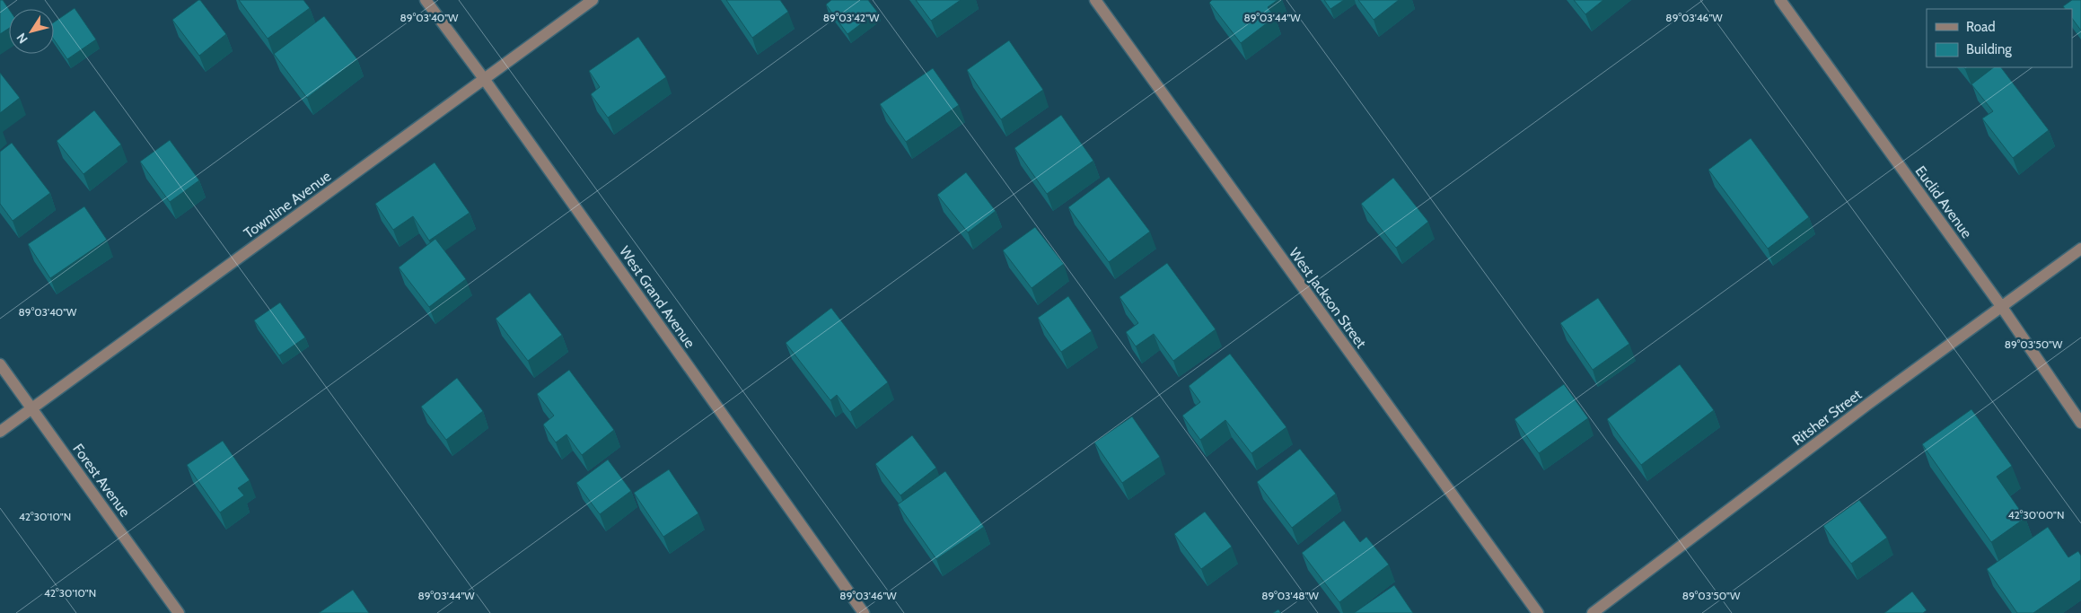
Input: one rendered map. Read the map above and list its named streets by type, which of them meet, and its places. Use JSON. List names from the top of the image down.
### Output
{
  "streets": {
    "street": [
      "Euclid Avenue",
      "Townline Avenue",
      "West Grand Avenue",
      "West Jackson Street",
      "Ritsher Street",
      "Forest Avenue"
    ]
  },
  "crossings": [
    ["Euclid Avenue", "Ritsher Street"],
    ["Townline Avenue", "West Grand Avenue"],
    ["Townline Avenue", "Forest Avenue"]
  ],
  "legend": ["Road", "Building"],
  "north": "bottom left",
  "coordinates": [
    "89°03'40\"W",
    "89°03'42\"W",
    "89°03'44\"W",
    "89°03'46\"W",
    "89°03'50\"W",
    "42°30'00\"N",
    "42°30'10\"N",
    "89°03'48\"W"
  ]
}
